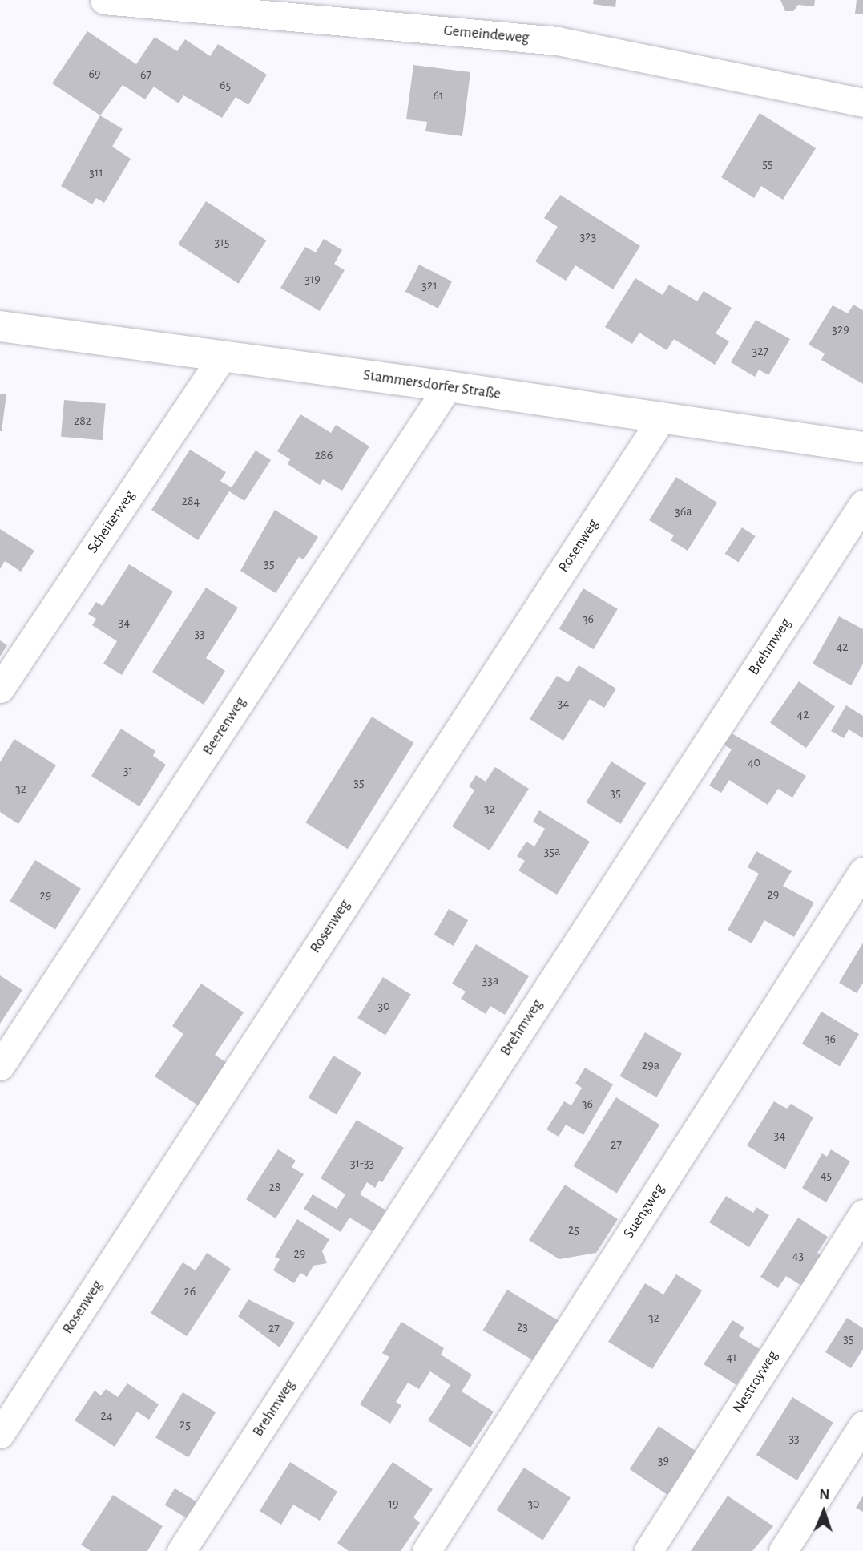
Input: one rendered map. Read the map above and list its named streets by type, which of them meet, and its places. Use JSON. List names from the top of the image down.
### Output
{
  "streets": {
    "main road": ["Stammersdorfer Straße"],
    "street": [
      "Gemeindeweg",
      "Scheiterweg",
      "Rosenweg",
      "Brehmweg",
      "Beerenweg",
      "Suengweg",
      "Nestroyweg"
    ]
  },
  "crossings": [
    ["Stammersdorfer Straße", "Scheiterweg"],
    ["Stammersdorfer Straße", "Rosenweg"],
    ["Stammersdorfer Straße", "Beerenweg"]
  ],
  "house_numbers": [
    "69",
    "67",
    "65",
    "61",
    "55",
    "311",
    "323",
    "315",
    "319",
    "321",
    "329",
    "327",
    "282",
    "286",
    "284",
    "36a",
    "35",
    "36",
    "34",
    "33",
    "42",
    "34",
    "42",
    "40",
    "31",
    "35",
    "32",
    "35",
    "32",
    "35a",
    "29",
    "29",
    "33a",
    "30",
    "36",
    "29a",
    "36",
    "34",
    "27",
    "31-33",
    "45",
    "28",
    "25",
    "29",
    "43",
    "26",
    "32",
    "23",
    "27",
    "35",
    "41",
    "24",
    "25",
    "33",
    "39",
    "19",
    "30"
  ],
  "north": "top"
}
